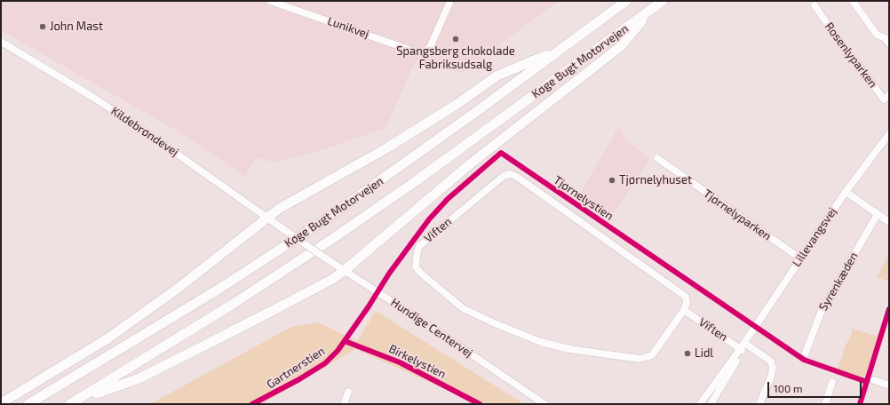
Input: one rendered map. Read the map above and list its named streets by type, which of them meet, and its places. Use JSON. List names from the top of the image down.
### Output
{
  "streets": {
    "highway": ["Køge Bugt Motorvejen"],
    "street": [
      "Lunikvej",
      "Rosenlyparken",
      "Kildebrøndevej",
      "Tjørnelyparken",
      "Viften",
      "Lillevangsvej",
      "Syrenkæden",
      "Hundige Centervej"
    ],
    "cycle path": ["Tjørnelystien", "Birkelystien"]
  },
  "crossings": [
    ["Kildebrøndevej", "Hundige Centervej"],
    ["Tjørnelyparken", "Lillevangsvej"],
    ["Viften", "Lillevangsvej"]
  ],
  "places": [
    "John Mast",
    "Spangsberg chokolade Fabriksudsalg",
    "Tjørnelyhuset",
    "Lidl"
  ],
  "scale_bar": "100 m"
}
